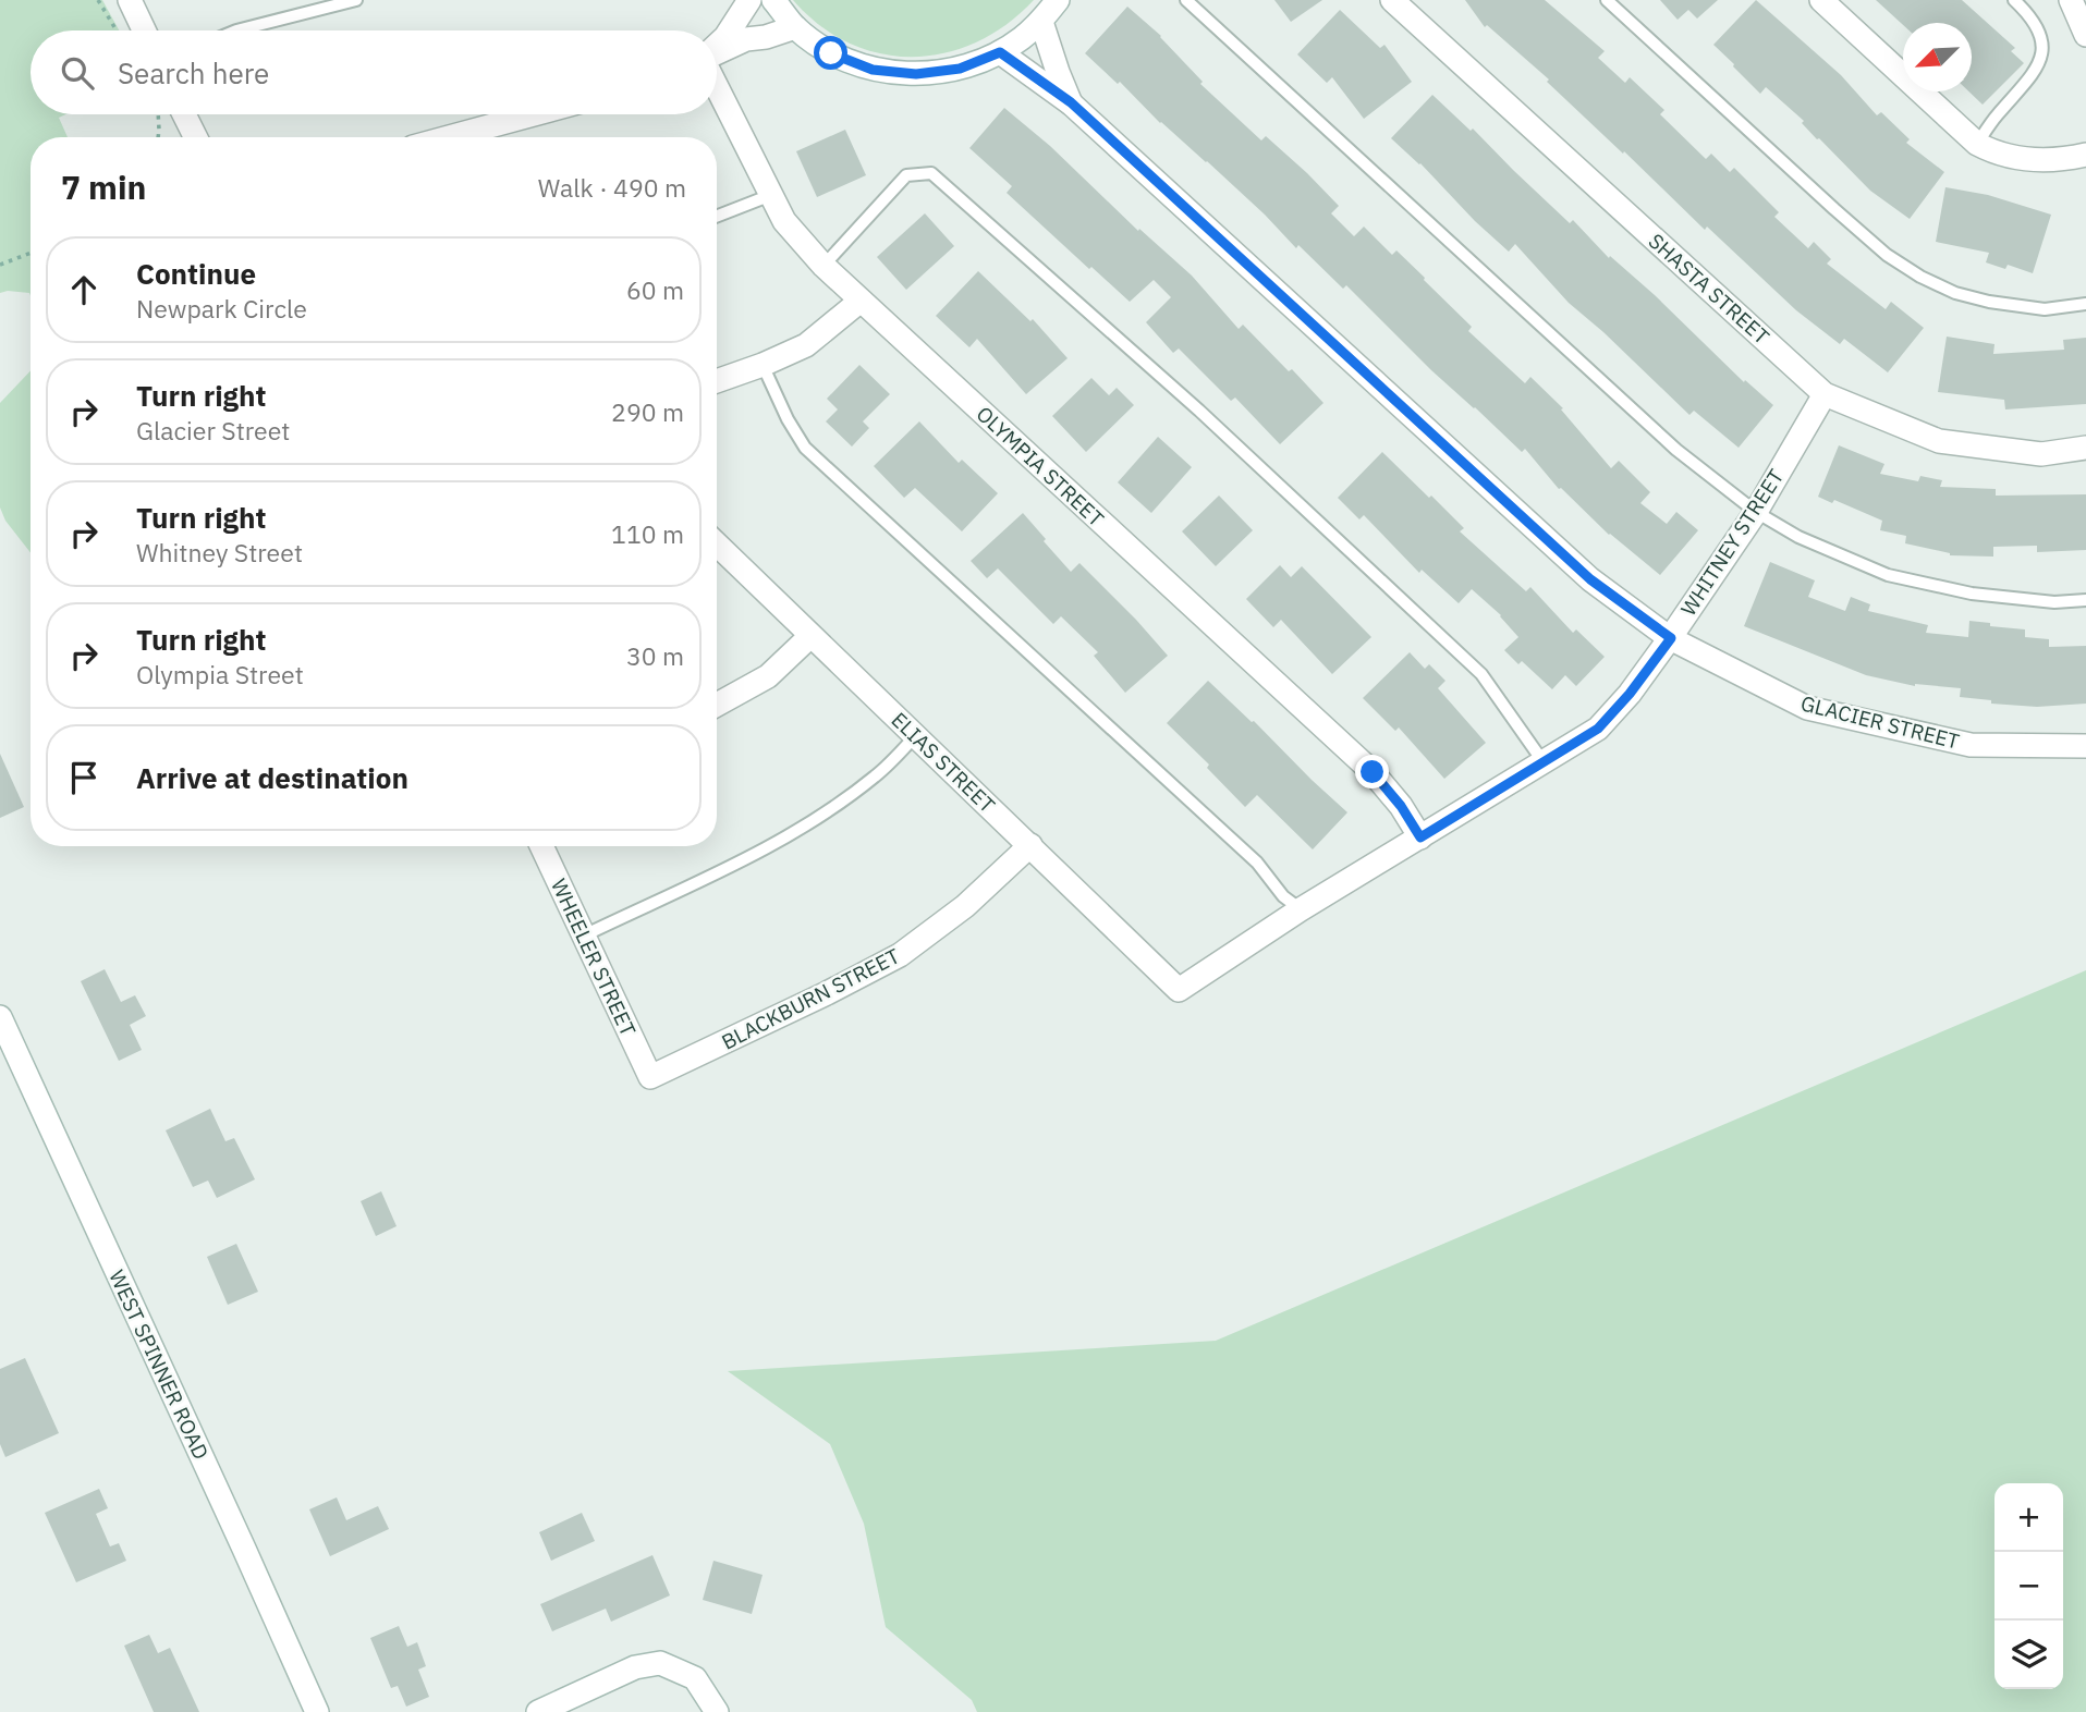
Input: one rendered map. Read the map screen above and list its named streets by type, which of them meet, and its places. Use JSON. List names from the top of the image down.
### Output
{
  "streets": {
    "street": [
      "SHASTA STREET",
      "OLYMPIA STREET",
      "WHITNEY STREET",
      "GLACIER STREET",
      "ELIAS STREET",
      "WHEELER STREET",
      "BLACKBURN STREET",
      "WEST SPINNER ROAD"
    ]
  },
  "crossings": [
    ["SHASTA STREET", "WHITNEY STREET"],
    ["OLYMPIA STREET", "WHITNEY STREET"],
    ["WHITNEY STREET", "GLACIER STREET"],
    ["WHITNEY STREET", "ELIAS STREET"],
    ["ELIAS STREET", "BLACKBURN STREET"],
    ["WHEELER STREET", "BLACKBURN STREET"]
  ],
  "north": "bottom left",
  "page": {
    "search": "Search here",
    "heading": ["7 min", "Walk · 490 m"],
    "list": [
      ["Continue", "Newpark Circle", "60 m"],
      ["Turn right", "Glacier Street", "290 m"],
      ["Turn right", "Whitney Street", "110 m"],
      ["Turn right", "Olympia Street", "30 m"],
      "Arrive at destination"
    ],
    "map_buttons": ["+", "−"]
  }
}
